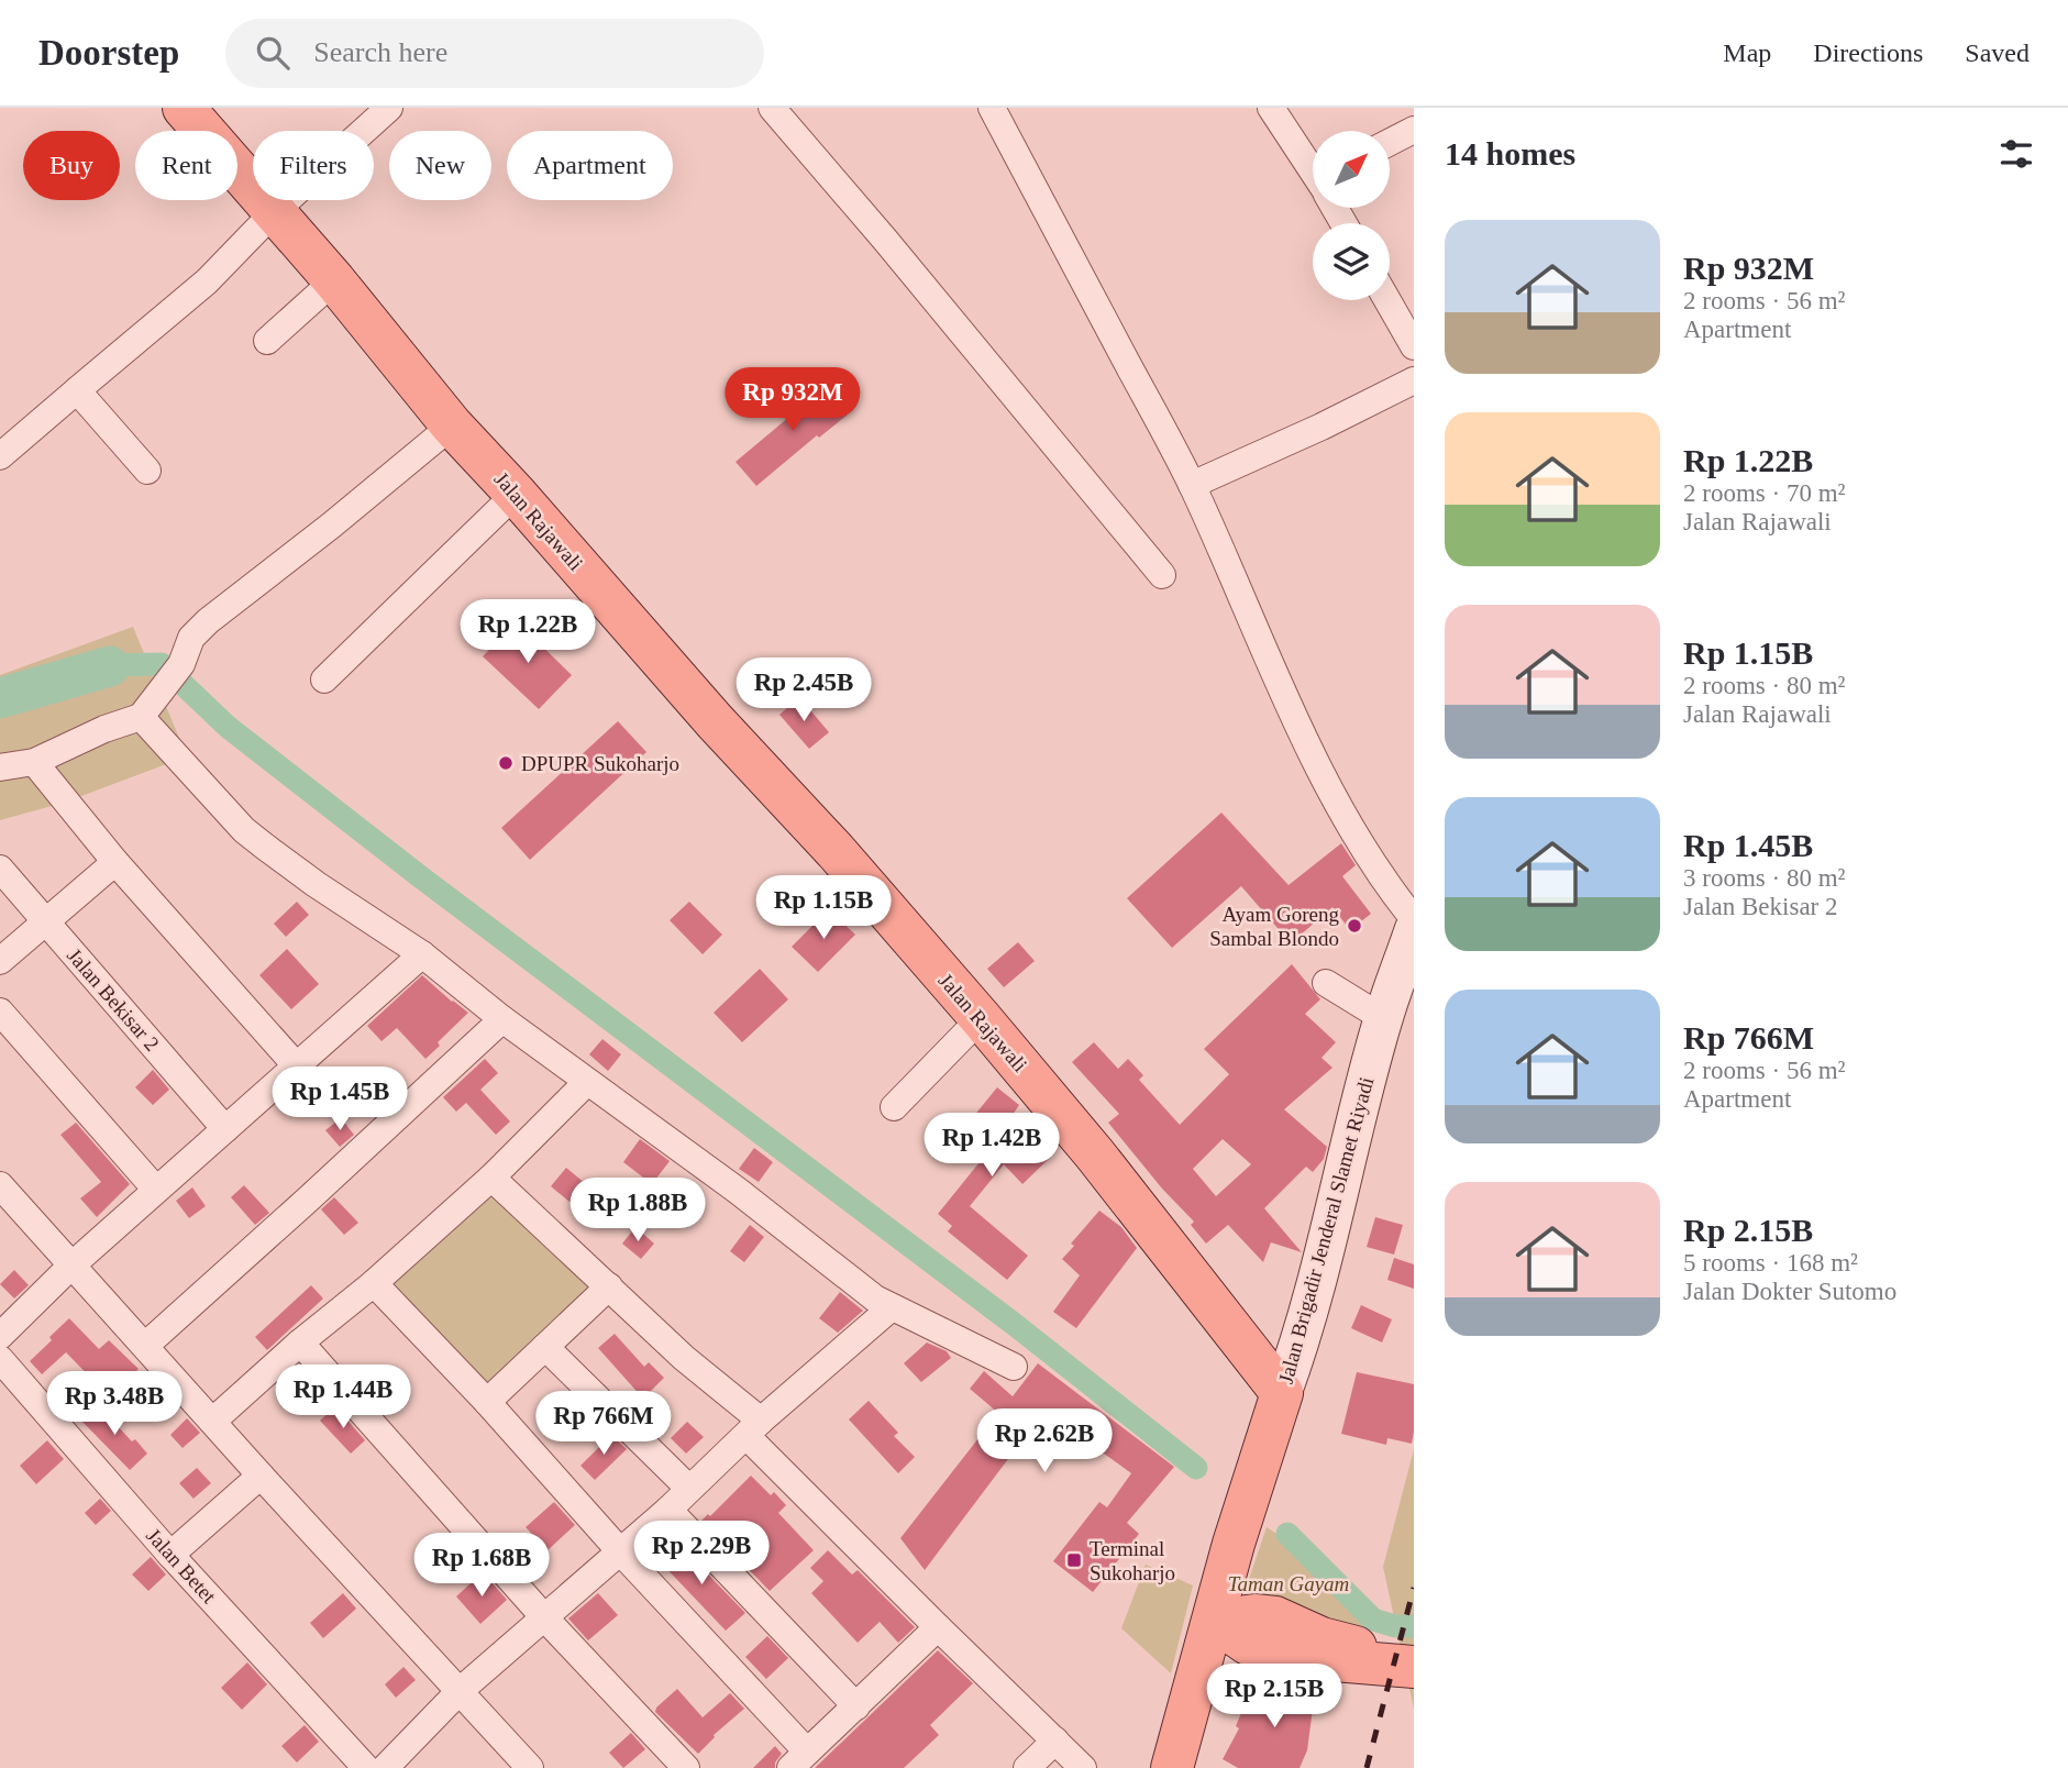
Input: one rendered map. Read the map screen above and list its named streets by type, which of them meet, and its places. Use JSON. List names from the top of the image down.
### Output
{
  "streets": {
    "main road": ["Jalan Rajawali", "Jalan Brigadir Jenderal Slamet Riyadi"],
    "street": ["Jalan Bekisar 2", "Jalan Betet"]
  },
  "crossings": [
    ["Jalan Rajawali", "Jalan Brigadir Jenderal Slamet Riyadi"]
  ],
  "parks": ["Taman Gayam"],
  "places": {
    "other": ["DPUPR Sukoharjo", "Ayam Goreng Sambal Blondo"],
    "transit": ["Terminal Sukoharjo"]
  },
  "north": "top right",
  "page": {
    "header": "Doorstep",
    "search": "Search here",
    "nav": ["Map", "Directions", "Saved"],
    "heading": "14 homes",
    "chip": [
      "Buy",
      "Rent",
      "Filters",
      "New",
      "Apartment"
    ],
    "list": [
      {
        "name": "Rp 932M",
        "note": "2 rooms · 56 m² · Apartment"
      },
      {
        "name": "Rp 1.22B",
        "note": "2 rooms · 70 m² · Jalan Rajawali"
      },
      {
        "name": "Rp 1.15B",
        "note": "2 rooms · 80 m² · Jalan Rajawali"
      },
      {
        "name": "Rp 1.45B",
        "note": "3 rooms · 80 m² · Jalan Bekisar 2"
      },
      {
        "name": "Rp 766M",
        "note": "2 rooms · 56 m² · Apartment"
      },
      {
        "name": "Rp 2.15B",
        "note": "5 rooms · 168 m² · Jalan Dokter Sutomo"
      }
    ],
    "price": [
      "Rp 932M",
      "Rp 1.22B",
      "Rp 2.45B",
      "Rp 1.15B",
      "Rp 1.45B",
      "Rp 1.42B",
      "Rp 1.88B",
      "Rp 1.44B",
      "Rp 3.48B",
      "Rp 766M",
      "Rp 2.62B",
      "Rp 2.29B",
      "Rp 1.68B",
      "Rp 2.15B"
    ]
  }
}
